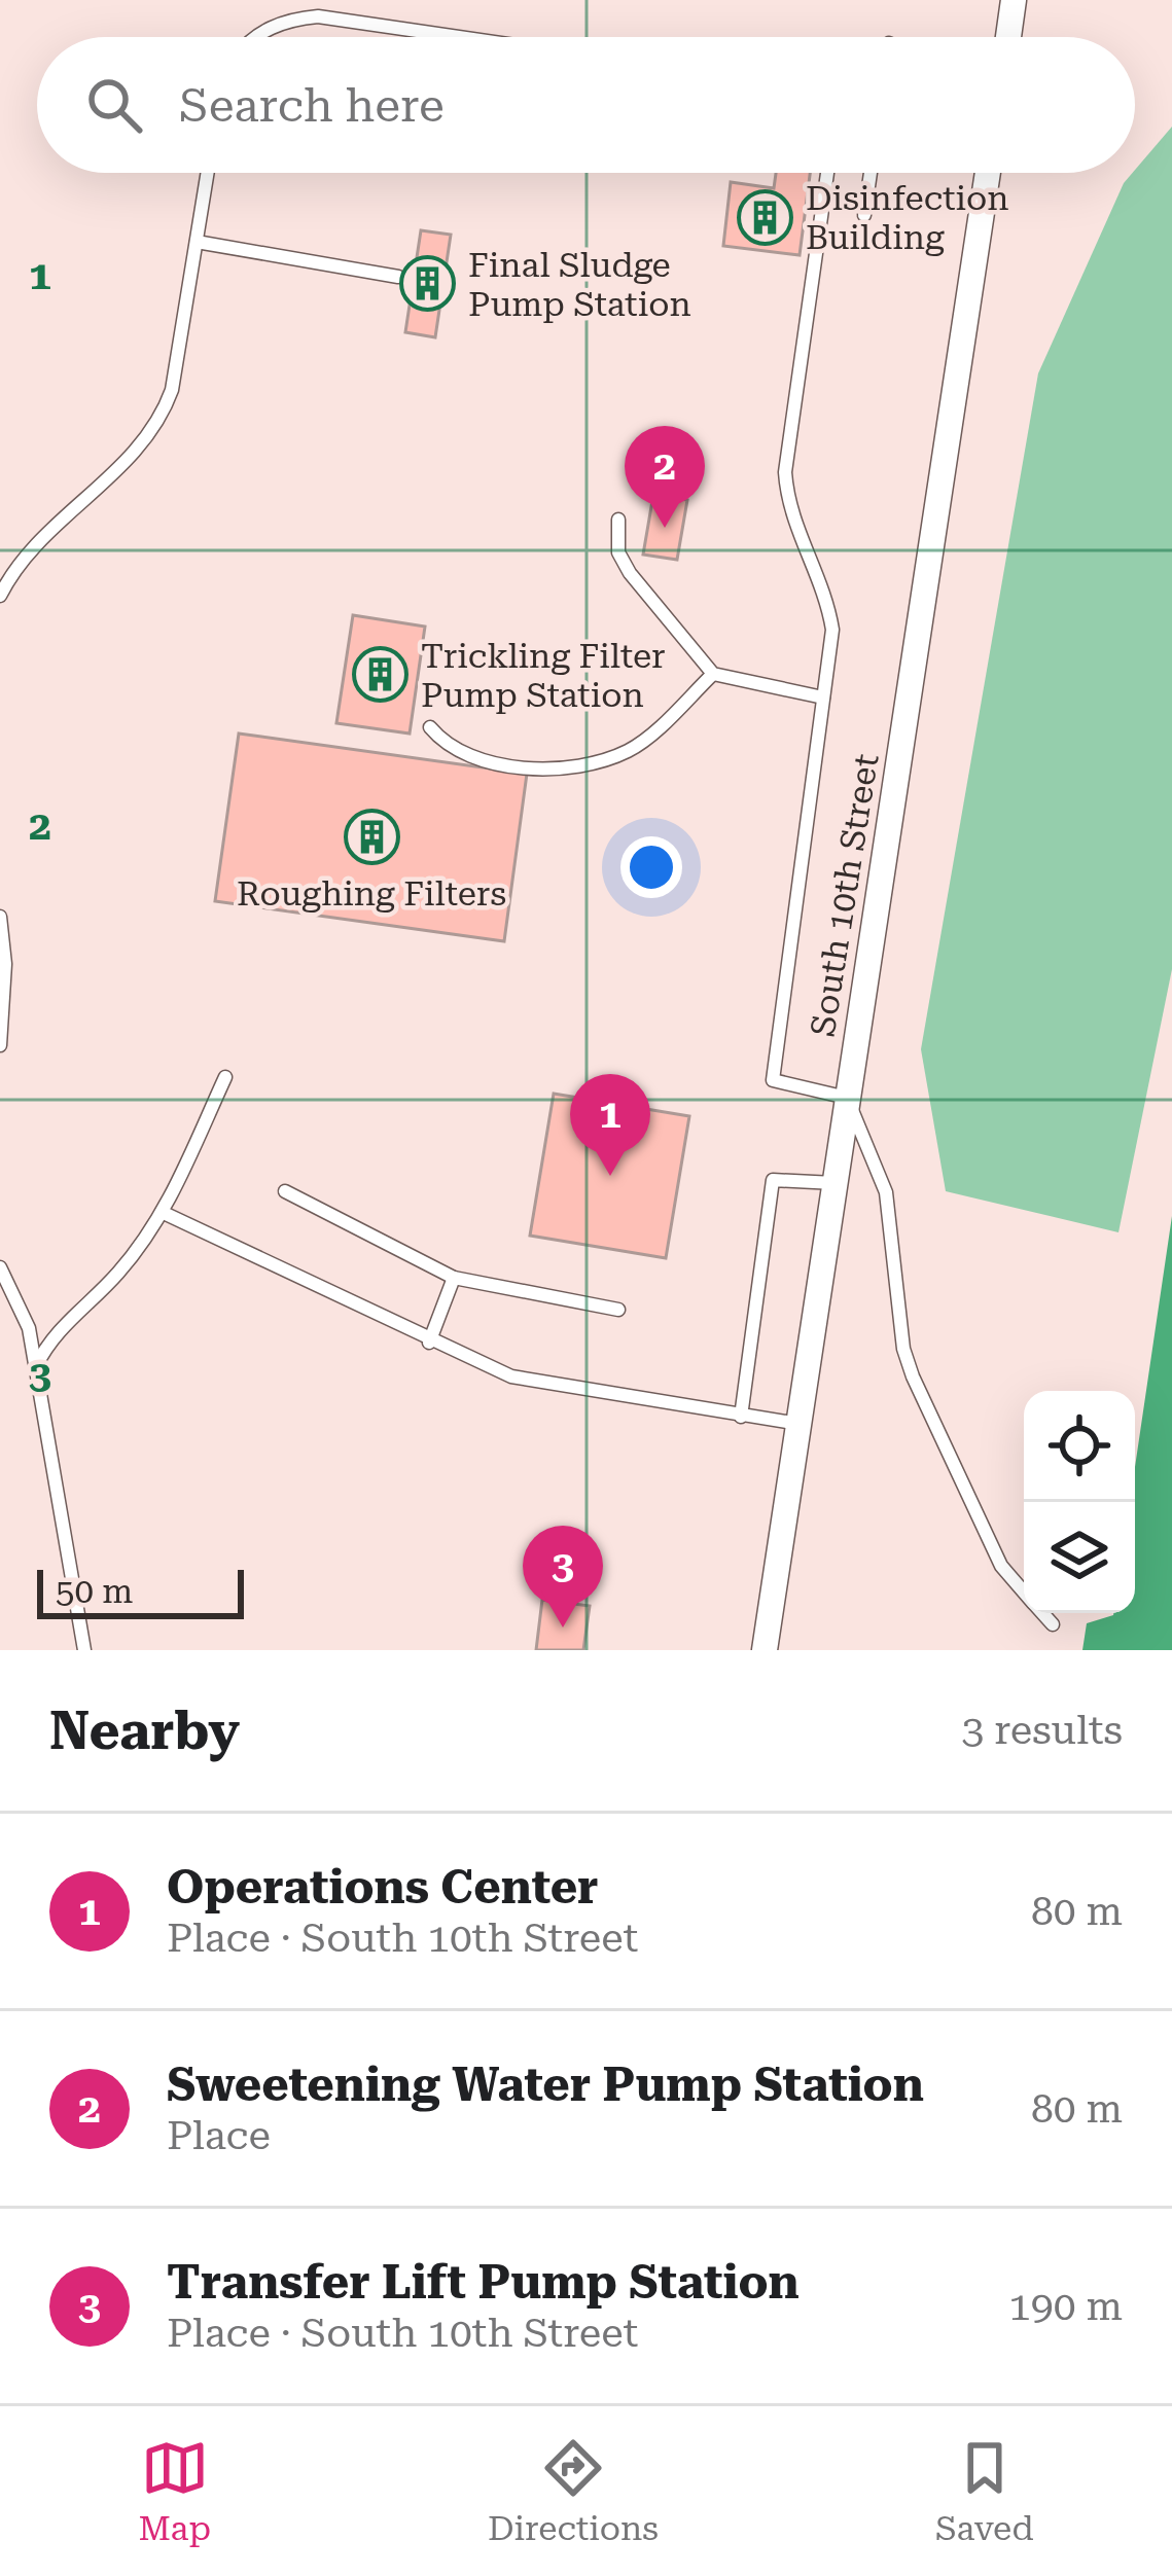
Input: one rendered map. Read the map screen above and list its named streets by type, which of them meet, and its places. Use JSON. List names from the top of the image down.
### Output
{
  "streets": {
    "street": ["South 10th Street"]
  },
  "places": {
    "building": [
      "Disinfection Building",
      "Final Sludge Pump Station",
      "Trickling Filter Pump Station",
      "Roughing Filters"
    ]
  },
  "scale_bar": "50 m",
  "page": {
    "search": "Search here",
    "pins": ["2", "1", "3"],
    "scale": "50 m",
    "heading": ["Nearby", "3 results"],
    "list": [
      {
        "mark": "1",
        "name": "Operations Center",
        "note": "Place · South 10th Street",
        "value": "80 m"
      },
      {
        "mark": "2",
        "name": "Sweetening Water Pump Station",
        "note": "Place",
        "value": "80 m"
      },
      {
        "mark": "3",
        "name": "Transfer Lift Pump Station",
        "note": "Place · South 10th Street",
        "value": "190 m"
      }
    ],
    "nav": ["Map", "Directions", "Saved"]
  },
  "grid": {
    "rows": ["1", "2", "3"]
  }
}
